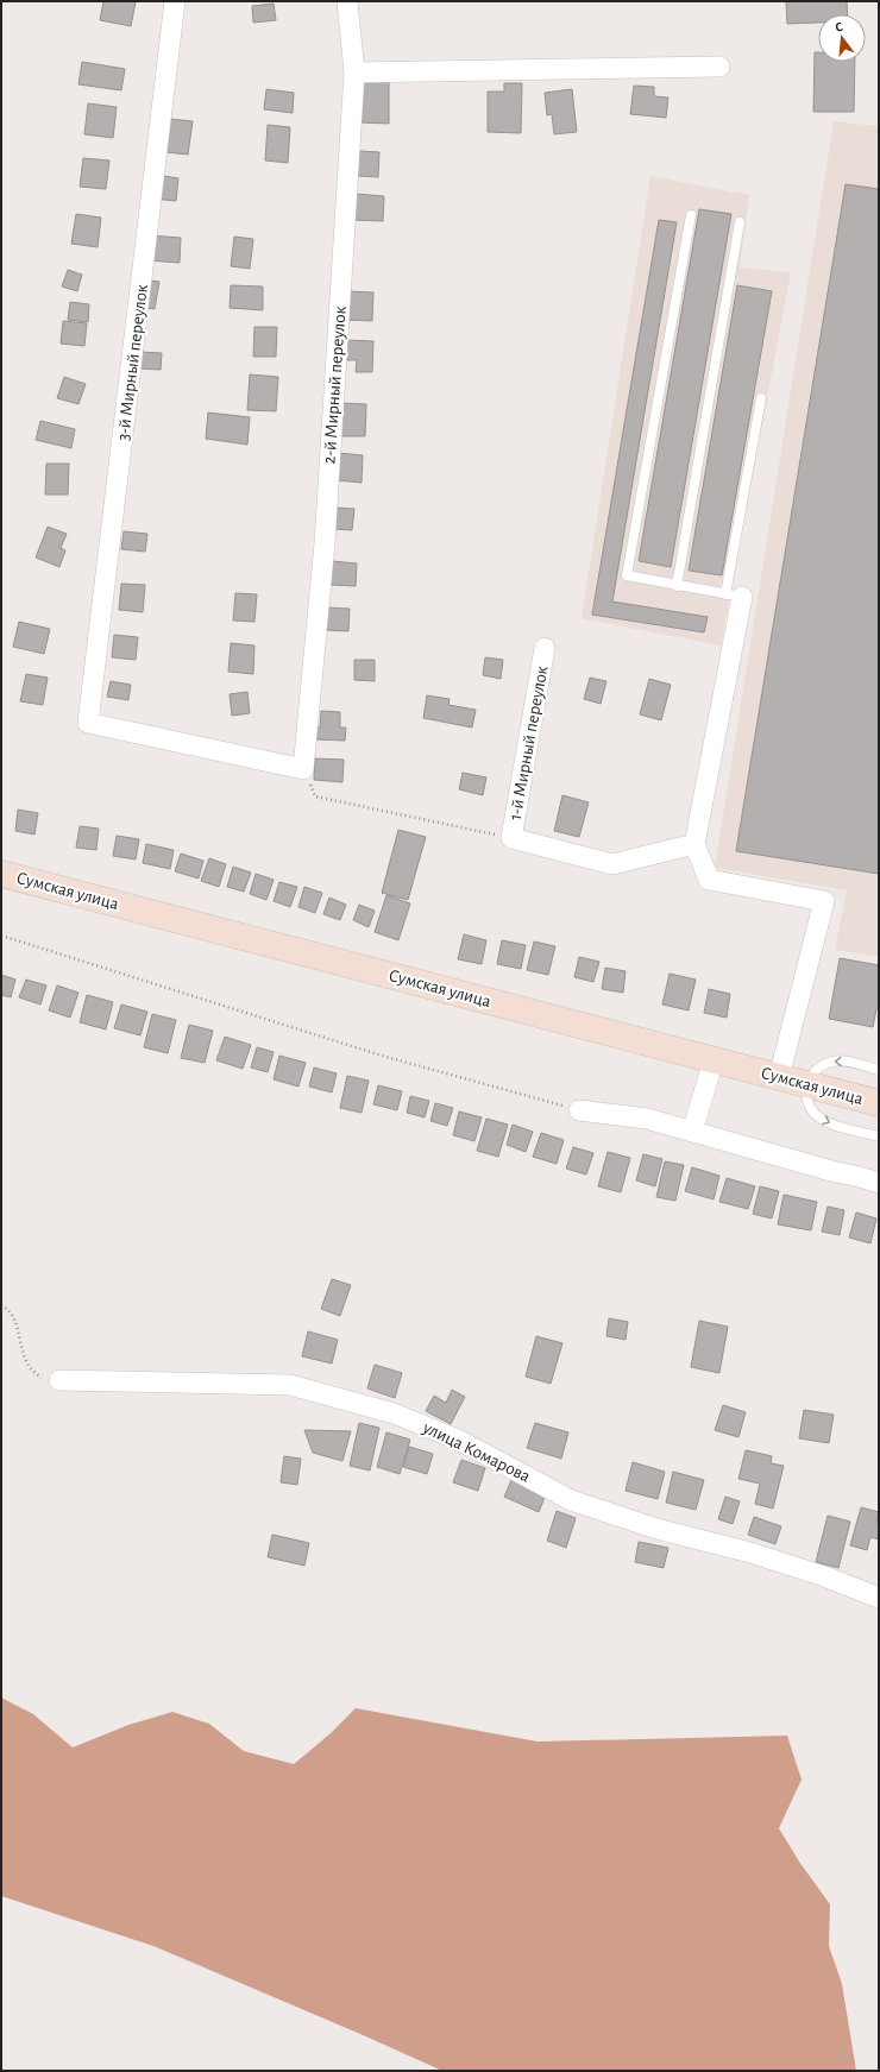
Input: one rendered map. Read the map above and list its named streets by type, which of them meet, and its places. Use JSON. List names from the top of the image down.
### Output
{
  "streets": {
    "main road": ["Сумская улица"],
    "street": [
      "3-й Мирный переулок",
      "2-й Мирный переулок",
      "1-й Мирный переулок",
      "улица Комарова"
    ]
  },
  "crossings": [
    ["3-й Мирный переулок", "2-й Мирный переулок"]
  ],
  "north": "top"
}
